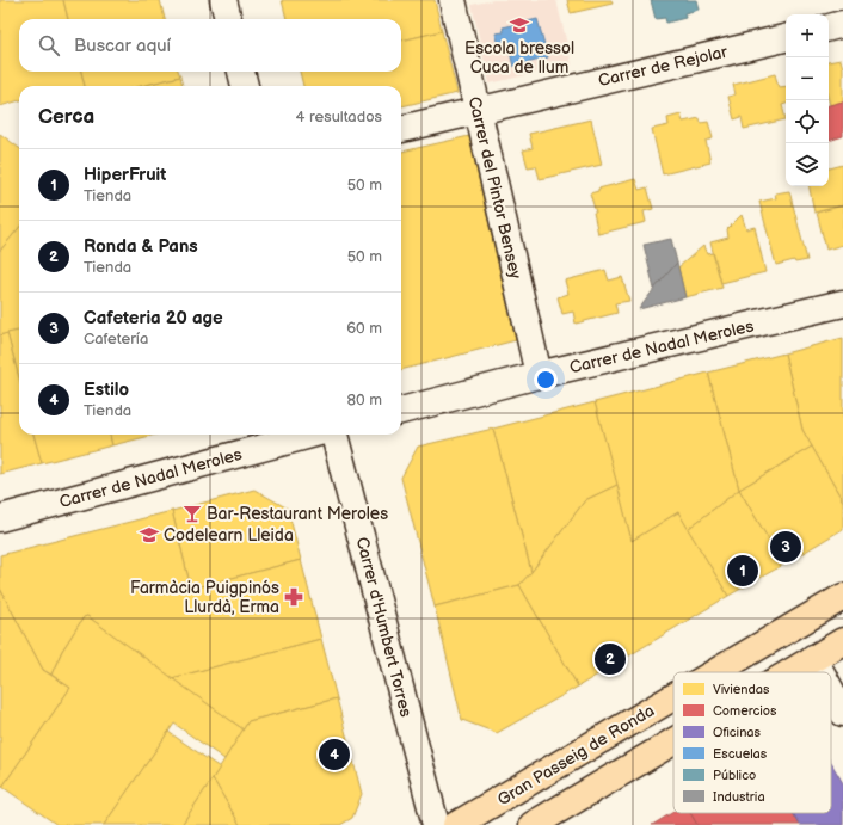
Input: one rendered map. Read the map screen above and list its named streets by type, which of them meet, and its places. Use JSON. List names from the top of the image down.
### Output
{
  "streets": {
    "main road": ["Gran Passeig de Ronda"],
    "street": [
      "Carrer de Rejolar",
      "Carrer del Pintor Bensey",
      "Carrer de Nadal Meroles",
      "Carrer d'Humbert Torres"
    ]
  },
  "crossings": [
    ["Carrer de Rejolar", "Carrer del Pintor Bensey"],
    ["Carrer del Pintor Bensey", "Carrer de Nadal Meroles"]
  ],
  "places": {
    "school or university": ["Escola bressol Cuca de llum", "Codelearn Lleida"],
    "bar": ["Bar-Restaurant Meroles"],
    "pharmacy": ["Farmàcia Puigpinós Llurdà, Erma"]
  },
  "legend": [
    "Viviendas",
    "Comercios",
    "Oficinas",
    "Escuelas",
    "Público",
    "Industria"
  ],
  "page": {
    "map_buttons": ["+", "−"],
    "search": "Buscar aquí",
    "heading": ["Cerca", "4 resultados"],
    "list": [
      {
        "mark": "1",
        "name": "HiperFruit",
        "note": "Tienda",
        "value": "50 m"
      },
      {
        "mark": "2",
        "name": "Ronda & Pans",
        "note": "Tienda",
        "value": "50 m"
      },
      {
        "mark": "3",
        "name": "Cafeteria 20 age",
        "note": "Cafetería",
        "value": "60 m"
      },
      {
        "mark": "4",
        "name": "Estilo",
        "note": "Tienda",
        "value": "80 m"
      }
    ],
    "pins": [
      "3",
      "1",
      "2",
      "4"
    ]
  }
}
